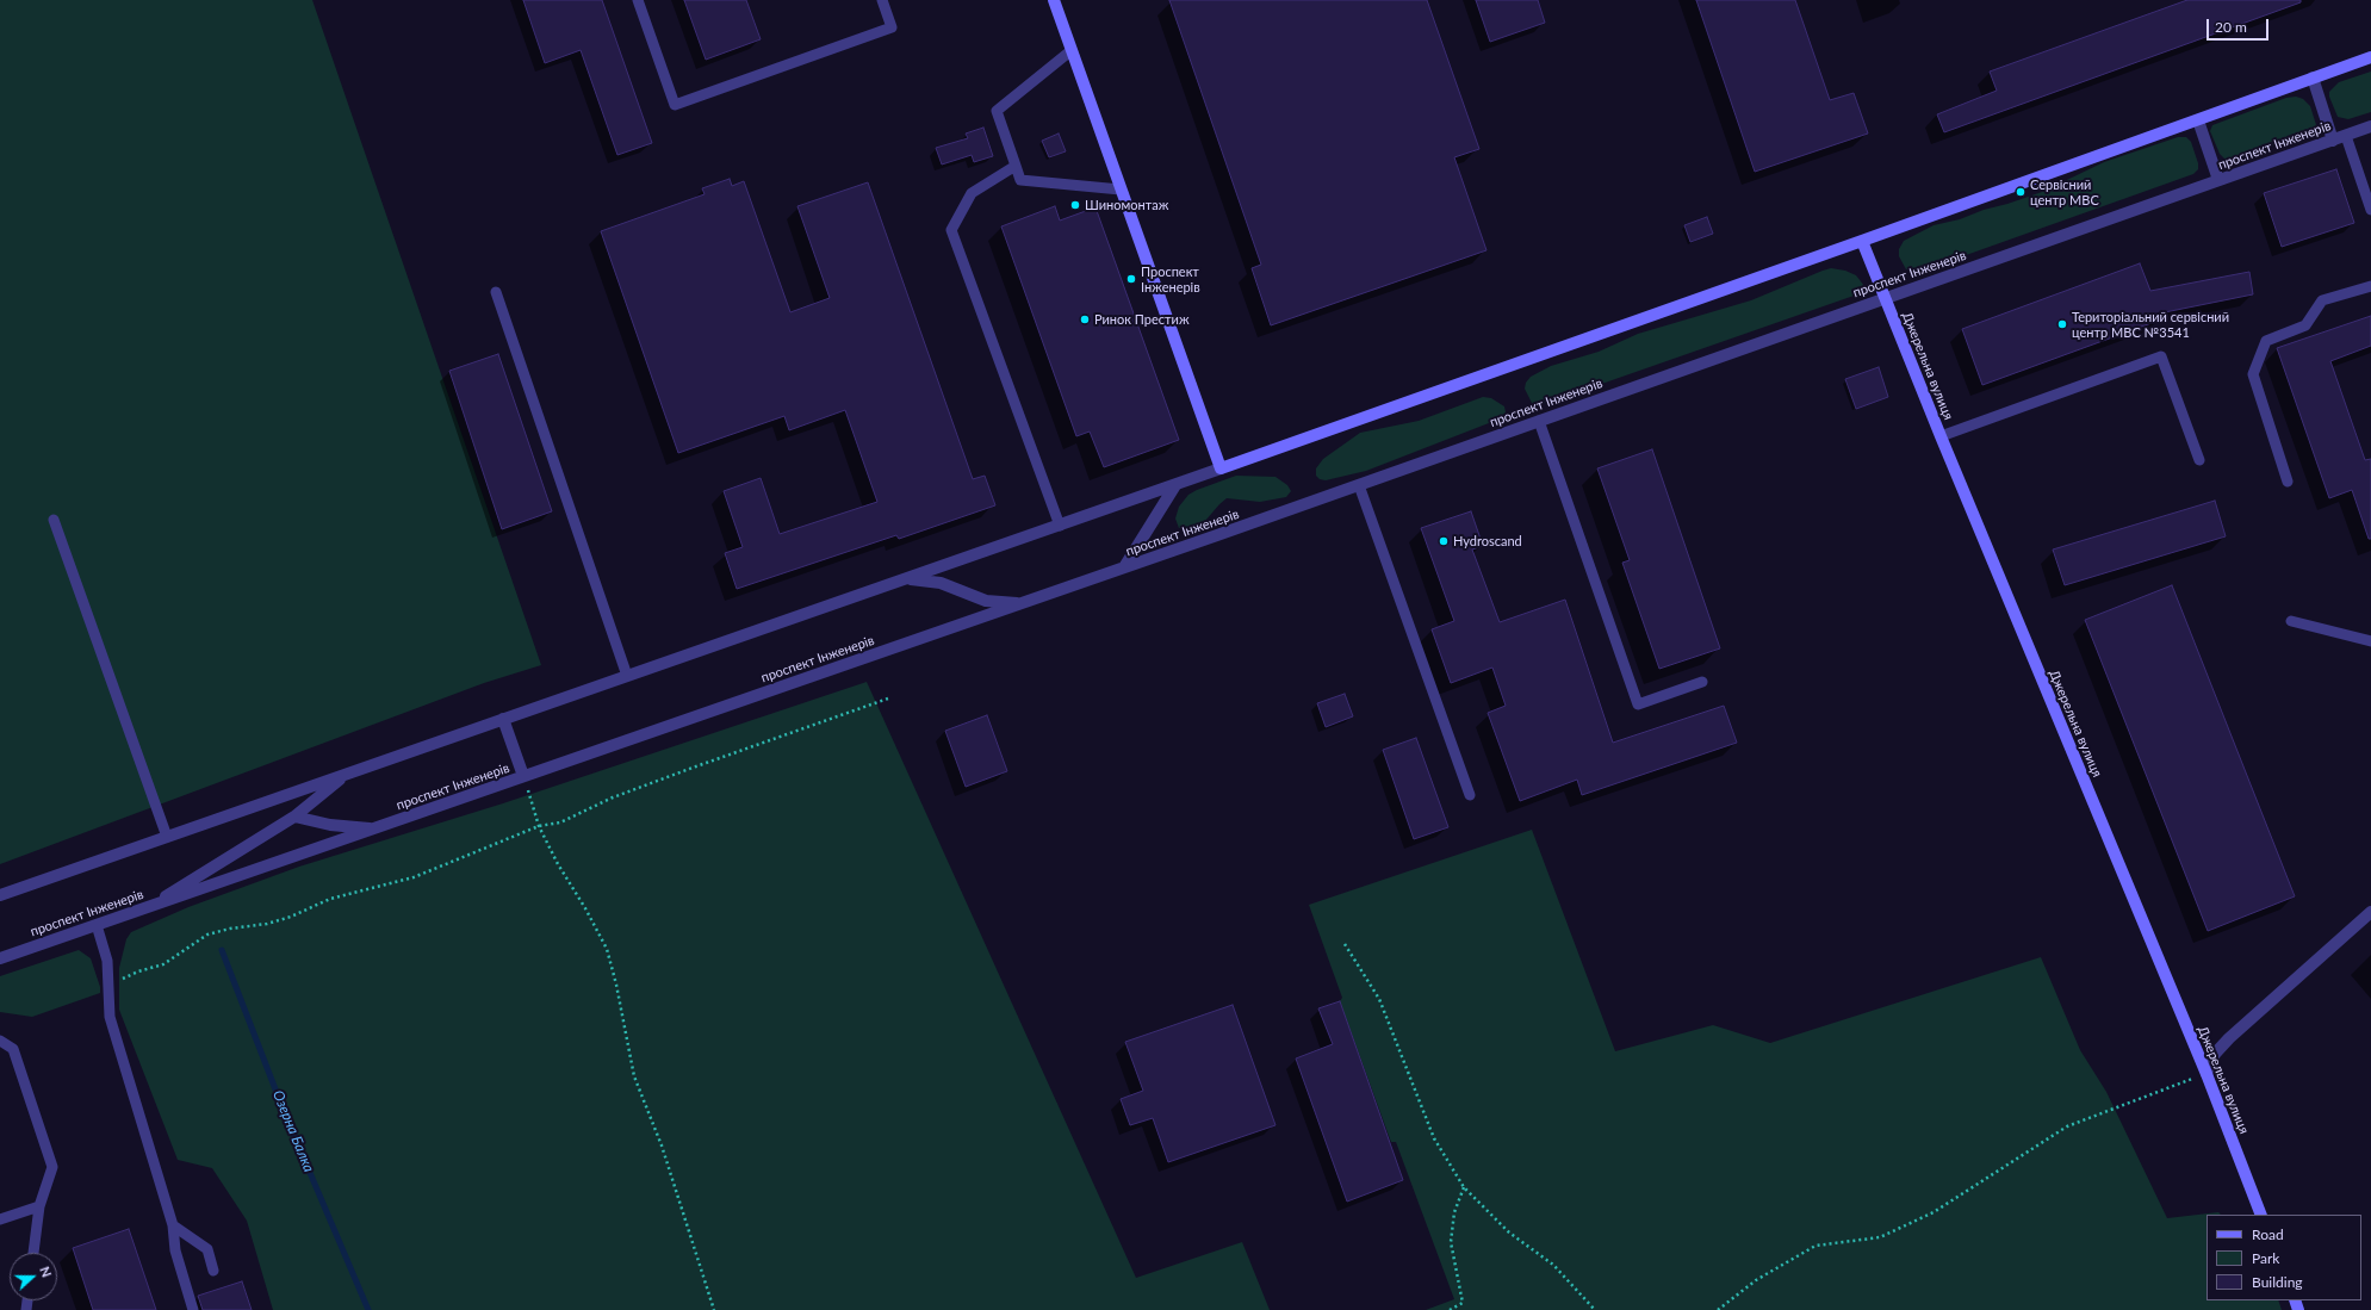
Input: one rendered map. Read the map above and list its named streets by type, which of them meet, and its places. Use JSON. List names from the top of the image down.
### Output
{
  "streets": {
    "street": ["проспект Інженерів", "Джерельна вулиця"]
  },
  "crossings": [
    ["проспект Інженерів", "Джерельна вулиця"]
  ],
  "water": ["Озерна Балка"],
  "places": [
    "Сервісний центр МВС",
    "Шиномонтаж",
    "Проспект Інженерів",
    "Ринок Престиж",
    "Територіальний сервісний центр МВС №3541",
    "Hydroscand"
  ],
  "legend": ["Road", "Park", "Building"],
  "scale_bar": "20 m",
  "north": "right"
}
